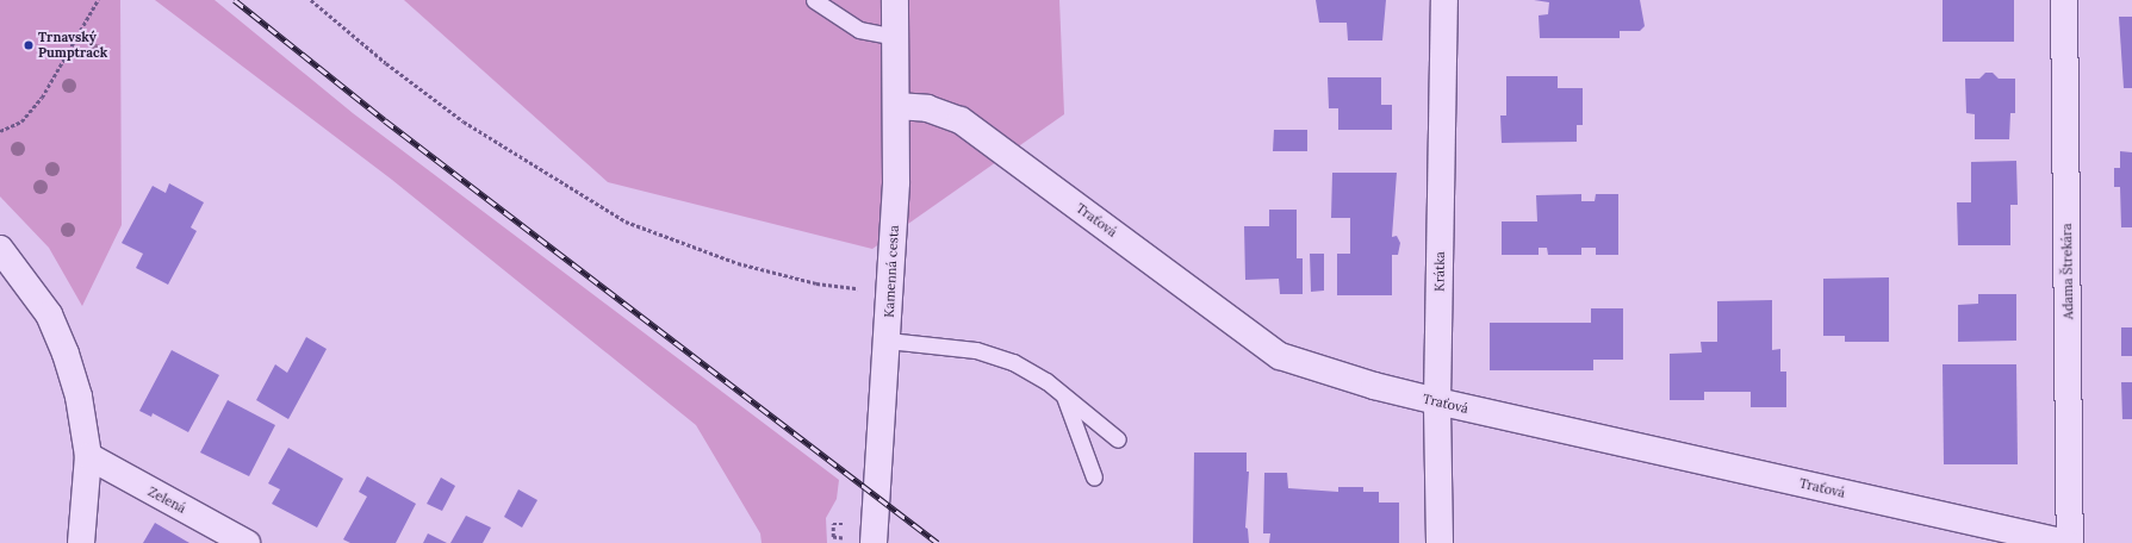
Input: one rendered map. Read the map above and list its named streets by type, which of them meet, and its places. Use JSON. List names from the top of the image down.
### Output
{
  "streets": {
    "street": [
      "Traťová",
      "Kamenná cesta",
      "Krátka",
      "Adama Štrekára",
      "Zelená"
    ]
  },
  "crossings": [
    ["Traťová", "Kamenná cesta"],
    ["Traťová", "Krátka"]
  ],
  "places": ["Trnavský Pumptrack"]
}
